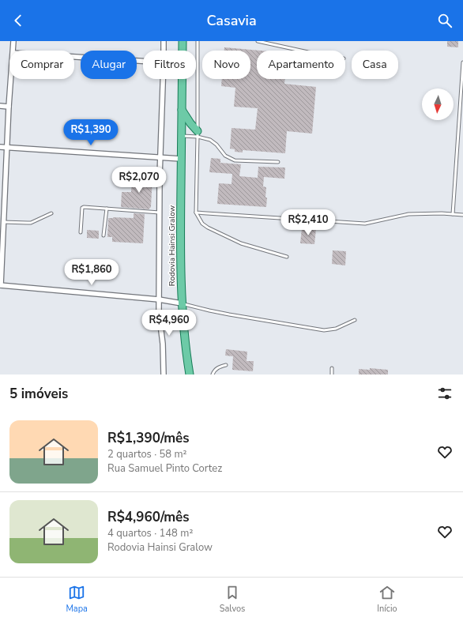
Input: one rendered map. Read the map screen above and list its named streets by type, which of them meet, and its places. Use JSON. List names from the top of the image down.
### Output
{
  "streets": {
    "main road": ["Rodovia Hainsi Gralow"]
  },
  "north": "bottom",
  "page": {
    "header": "Casavia",
    "chip": [
      "Comprar",
      "Alugar",
      "Filtros",
      "Novo",
      "Apartamento",
      "Casa"
    ],
    "price": [
      "R$1,390",
      "R$2,070",
      "R$2,410",
      "R$1,860",
      "R$4,960"
    ],
    "heading": "5 imóveis",
    "list": [
      {
        "name": "R$1,390/mês",
        "note": "2 quartos · 58 m² · Rua Samuel Pinto Cortez"
      },
      {
        "name": "R$4,960/mês",
        "note": "4 quartos · 148 m² · Rodovia Hainsi Gralow"
      }
    ],
    "tabs": ["Mapa", "Salvos", "Início"]
  }
}
